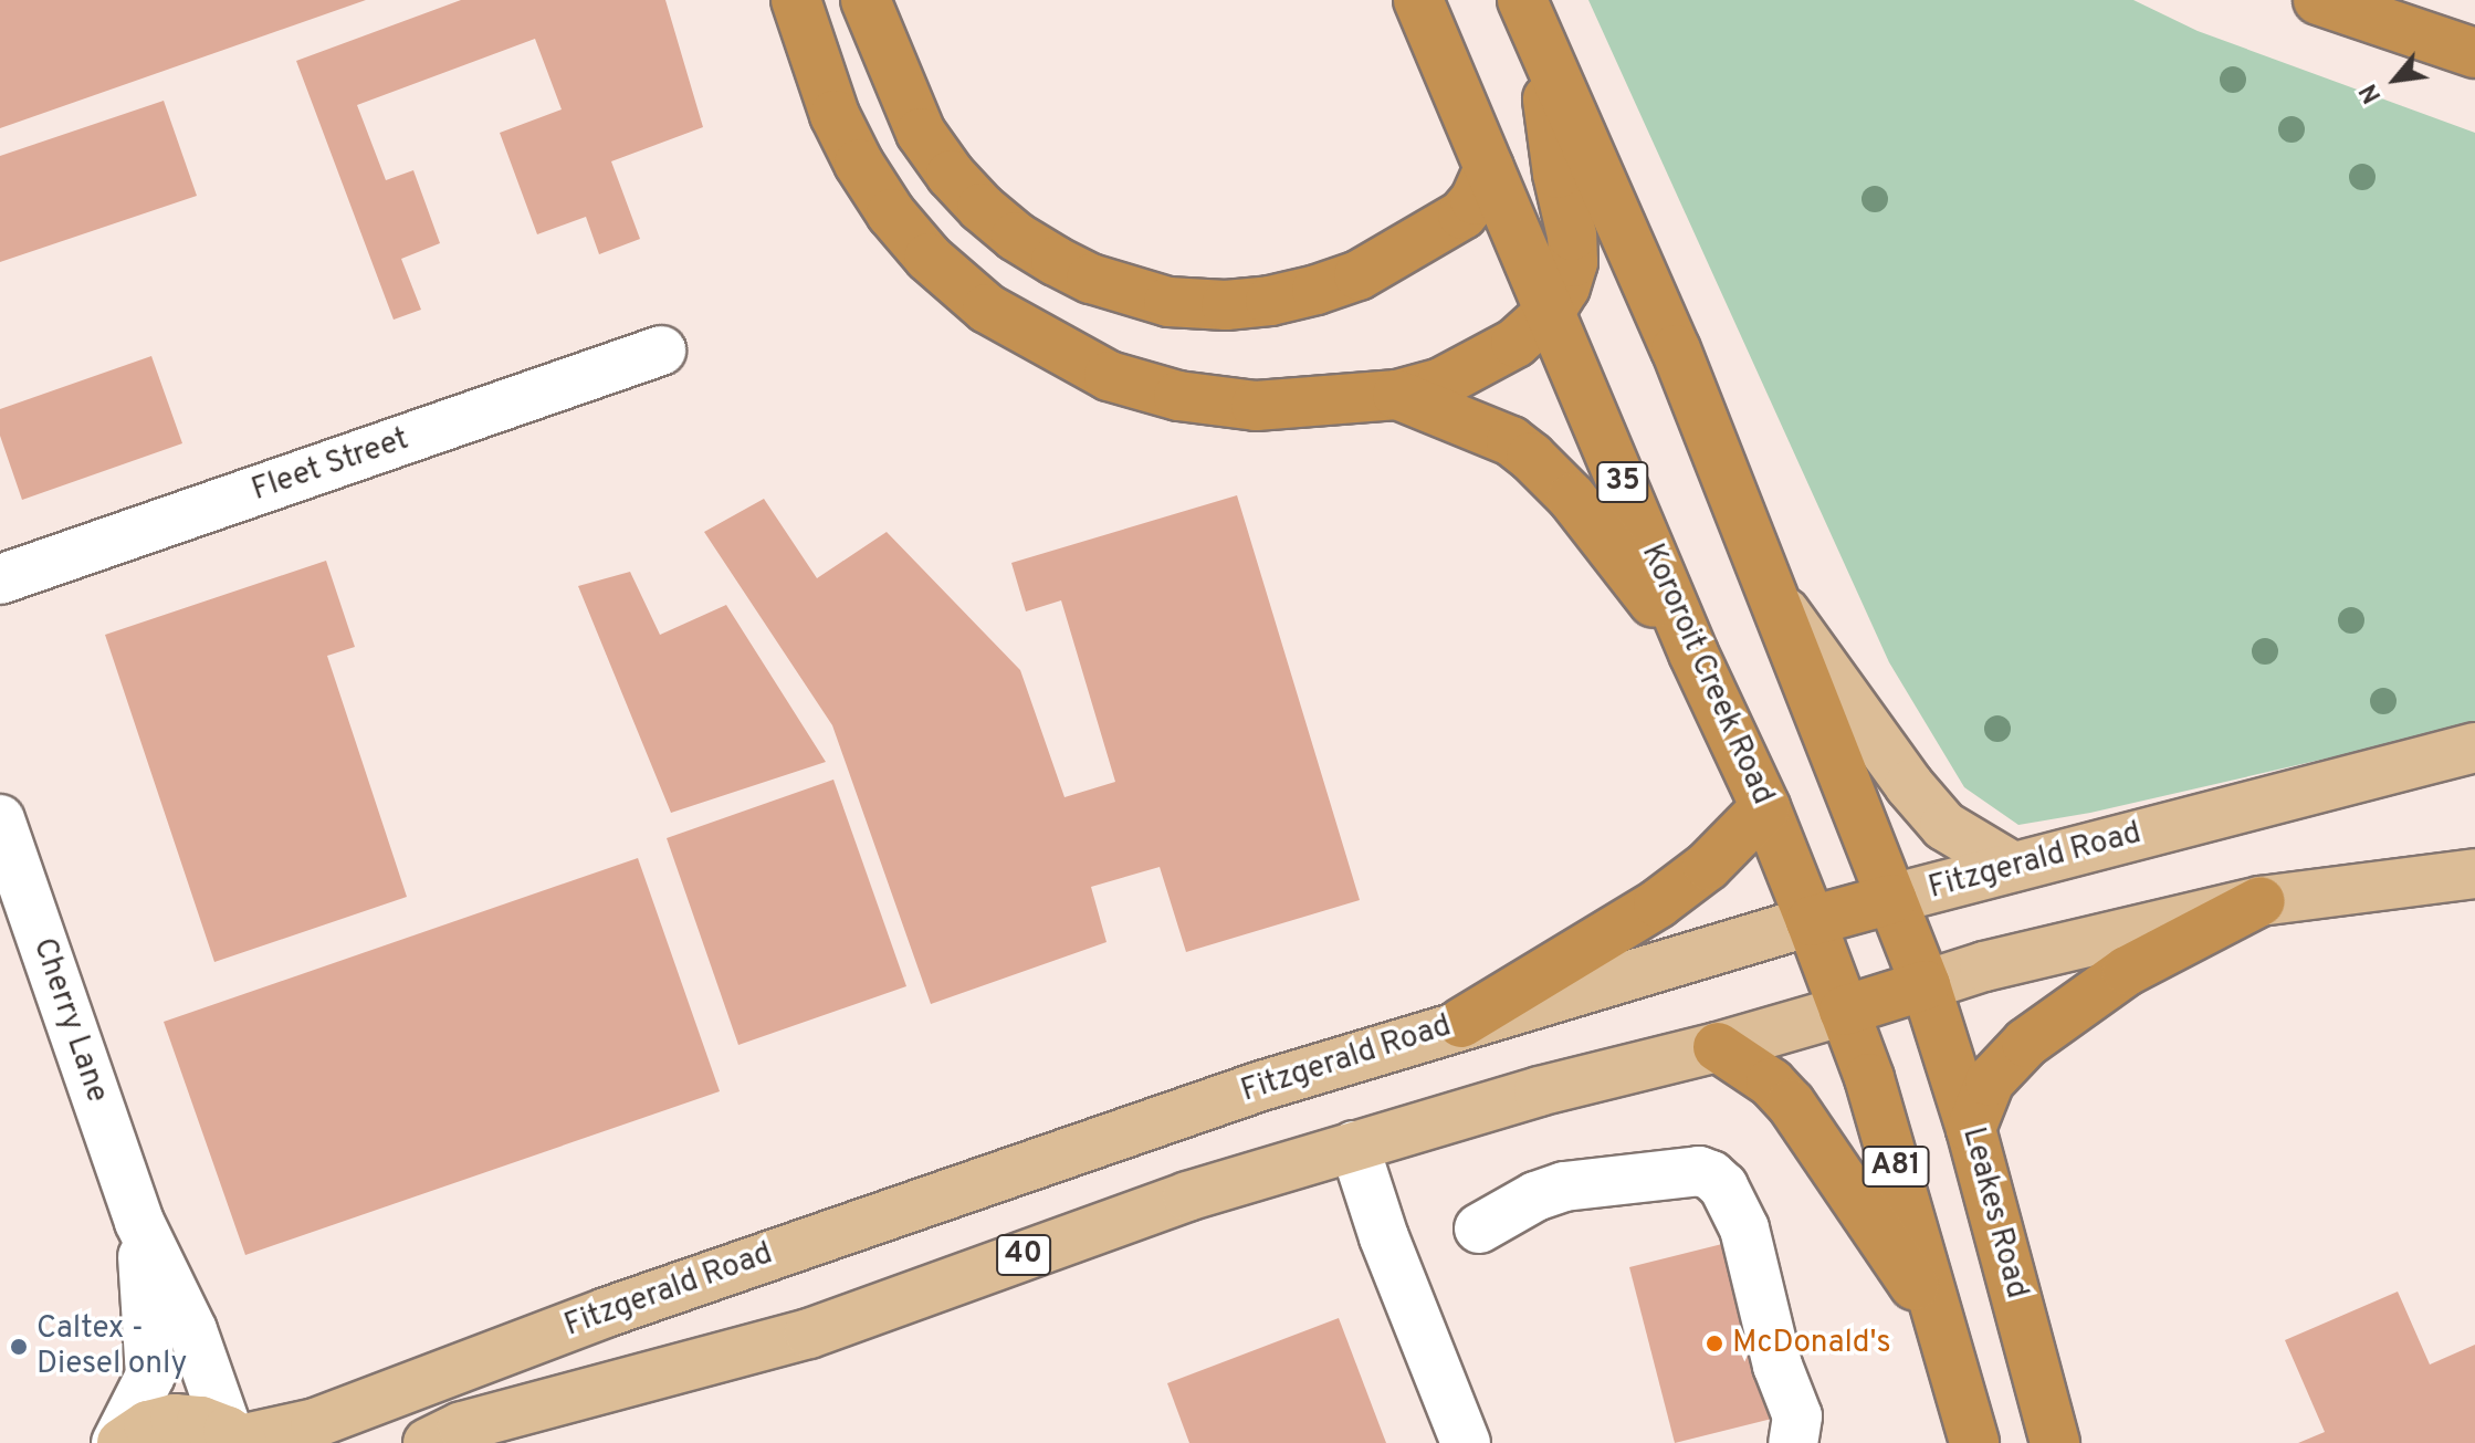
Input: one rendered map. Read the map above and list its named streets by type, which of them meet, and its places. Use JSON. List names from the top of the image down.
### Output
{
  "streets": {
    "highway": [
      "35",
      "Kororoit Creek Road",
      "Fitzgerald Road",
      "A81",
      "Leakes Road"
    ],
    "main road": ["40"],
    "street": ["Fleet Street", "Cherry Lane"]
  },
  "crossings": [
    ["Kororoit Creek Road", "Fitzgerald Road"],
    ["Kororoit Creek Road", "A81"],
    ["Kororoit Creek Road", "40"],
    ["Fitzgerald Road", "Cherry Lane"],
    ["A81", "40"]
  ],
  "places": ["McDonald's", "Caltex - Diesel only"],
  "north": "bottom left"
}
